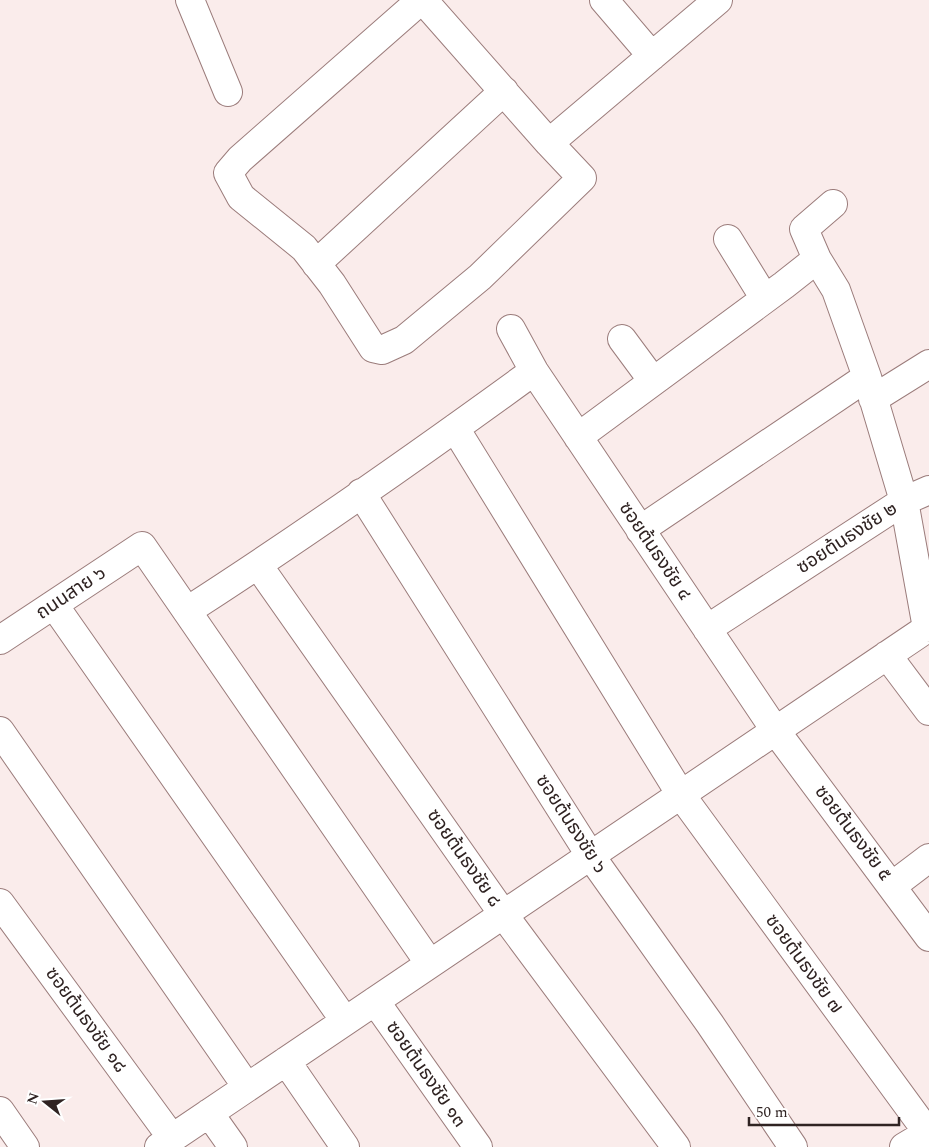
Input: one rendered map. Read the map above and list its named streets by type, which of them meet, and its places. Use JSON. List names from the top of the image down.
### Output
{
  "streets": {
    "street": [
      "ซอยต้นธงชัย ๒",
      "ซอยต้นธงชัย ๔",
      "ถนนสาย ๖",
      "ซอยต้นธงชัย ๖",
      "ซอยต้นธงชัย ๕",
      "ซอยต้นธงชัย ๘",
      "ซอยต้นธงชัย ๗",
      "ซอยต้นธงชัย ๑๘",
      "ซอยต้นธงชัย ๑๓"
    ]
  },
  "crossings": [
    ["ซอยต้นธงชัย ๒", "ซอยต้นธงชัย ๔"],
    ["ซอยต้นธงชัย ๔", "ซอยต้นธงชัย ๕"]
  ],
  "scale_bar": "50 m",
  "north": "left"
}
